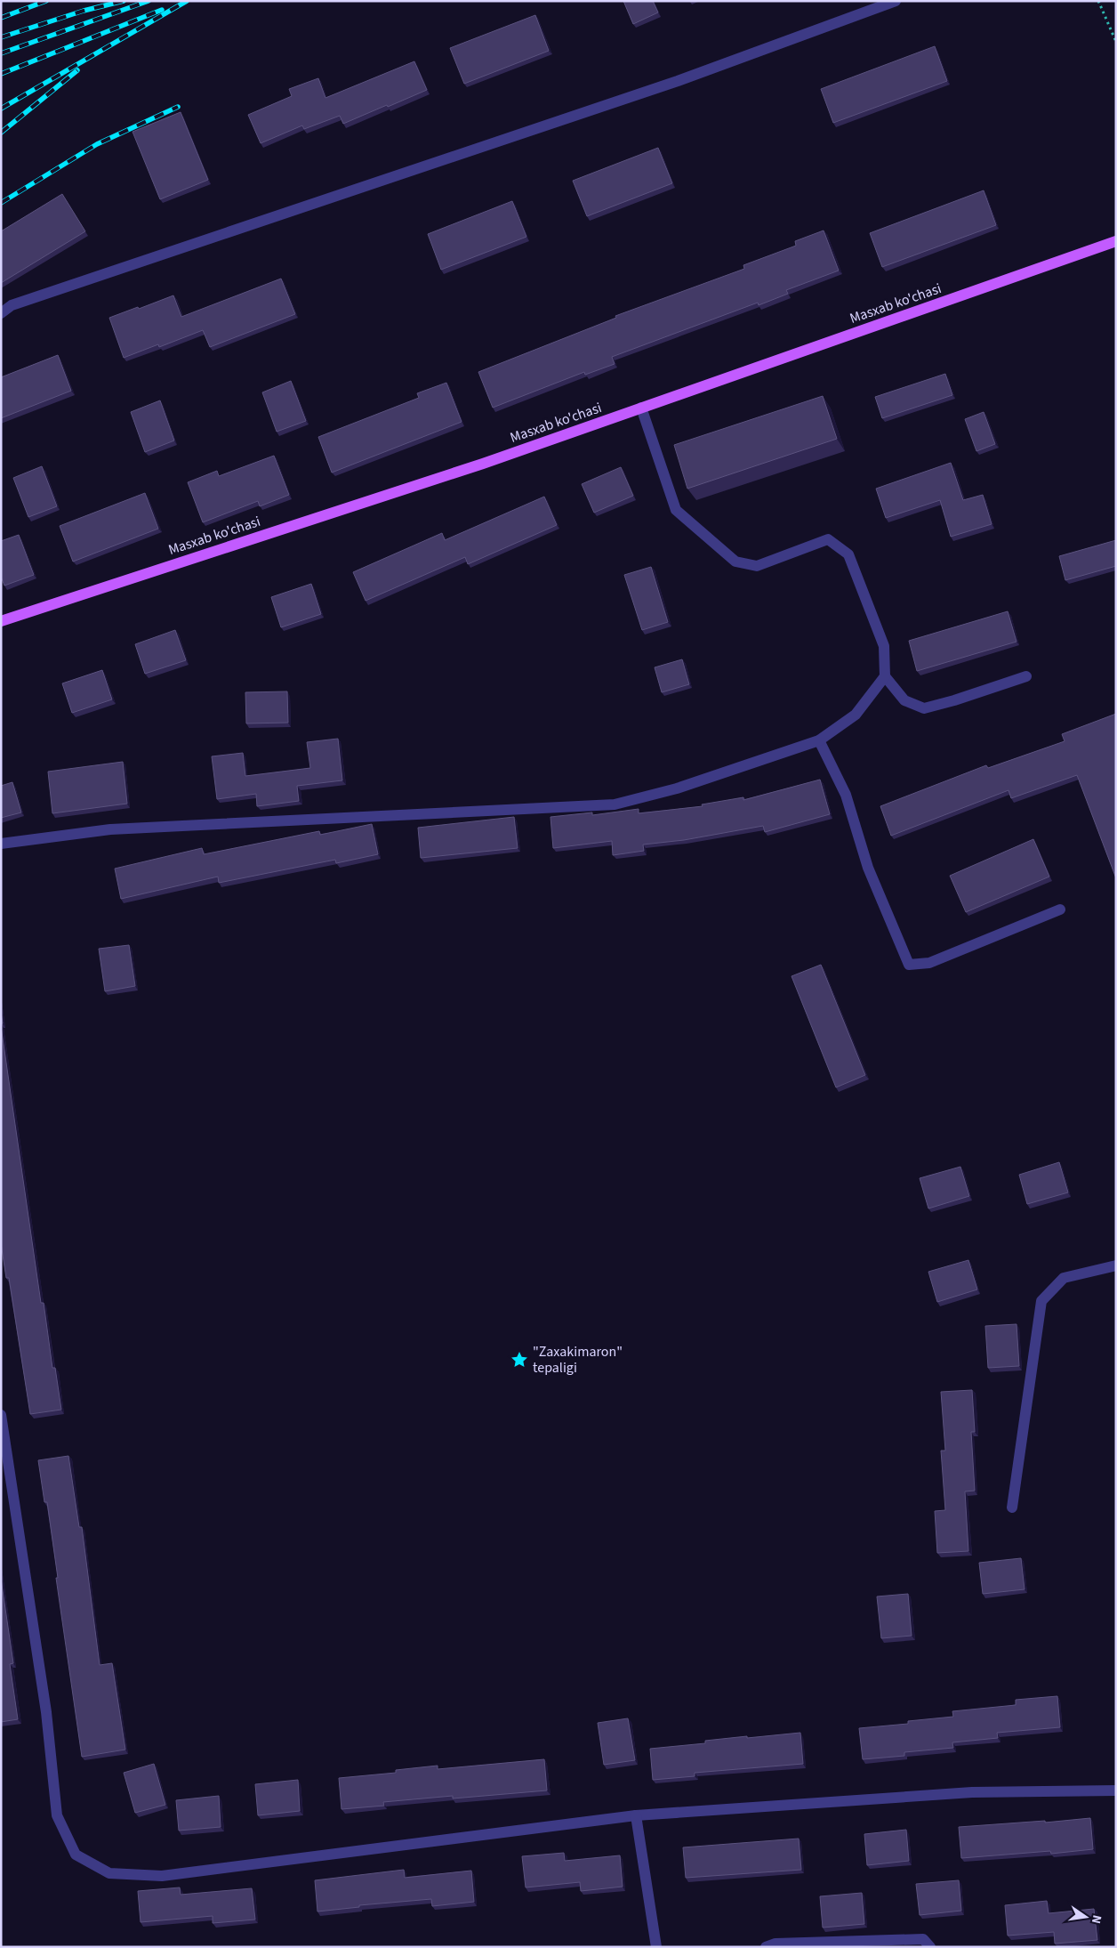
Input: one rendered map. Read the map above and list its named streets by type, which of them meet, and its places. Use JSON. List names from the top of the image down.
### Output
{
  "streets": {
    "main road": ["Masxab ko'chasi"]
  },
  "places": {
    "place": ["\"Zaxakimaron\" tepaligi"]
  },
  "north": "right"
}
